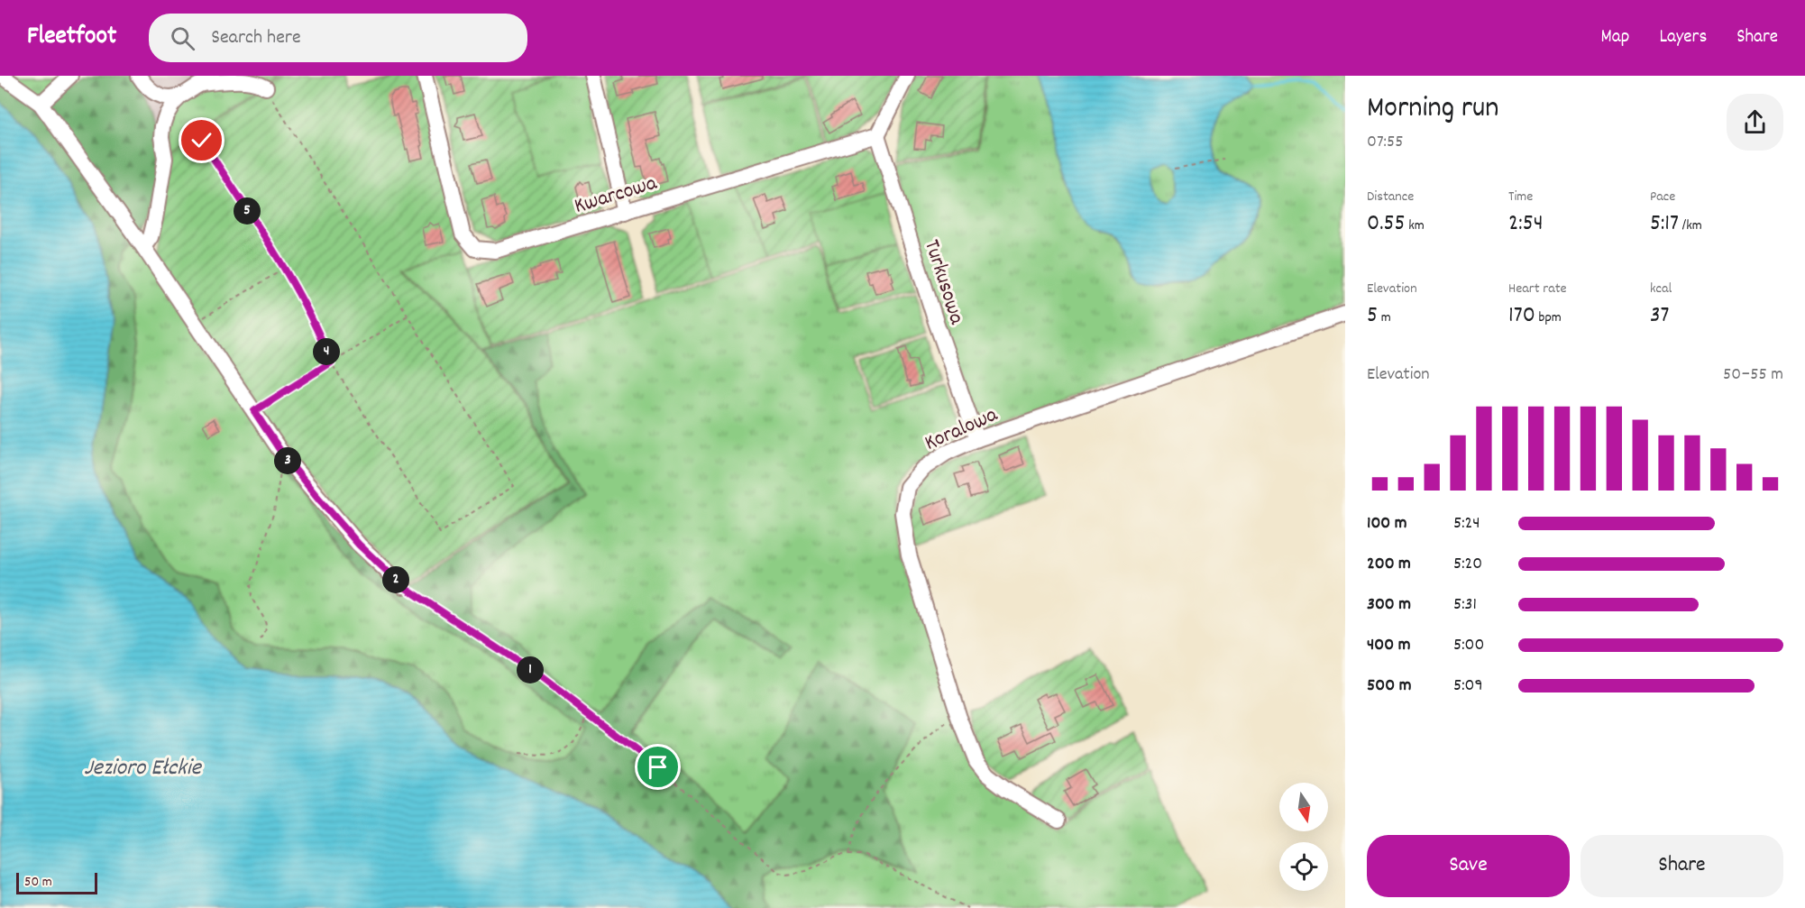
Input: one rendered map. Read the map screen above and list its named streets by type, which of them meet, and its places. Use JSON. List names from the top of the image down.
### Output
{
  "streets": {
    "street": ["Kwarcowa", "Turkusowa", "Koralowa"]
  },
  "crossings": [
    ["Kwarcowa", "Turkusowa"],
    ["Turkusowa", "Koralowa"]
  ],
  "water": ["Jezioro Ełckie"],
  "scale_bar": "50 m",
  "north": "bottom",
  "page": {
    "header": "Fleetfoot",
    "search": "Search here",
    "nav": ["Map", "Layers", "Share"],
    "heading": ["Morning run", "07:55"],
    "stats": [
      ["Distance", "0.55 km"],
      ["Time", "2:54"],
      ["Pace", "5:17 /km"],
      ["Elevation", "5 m"],
      ["Heart rate", "170 bpm"],
      ["kcal", "37"]
    ],
    "pins": [
      "5",
      "4",
      "3",
      "2",
      "1"
    ],
    "chart": ["Elevation", "50–55 m"],
    "list": [
      {
        "name": "100 m",
        "note": "5:24"
      },
      {
        "name": "200 m",
        "note": "5:20"
      },
      {
        "name": "300 m",
        "note": "5:31"
      },
      {
        "name": "400 m",
        "note": "5:00"
      },
      {
        "name": "500 m",
        "note": "5:09"
      }
    ],
    "buttons": ["Save", "Share"],
    "scale": "50 m"
  }
}
